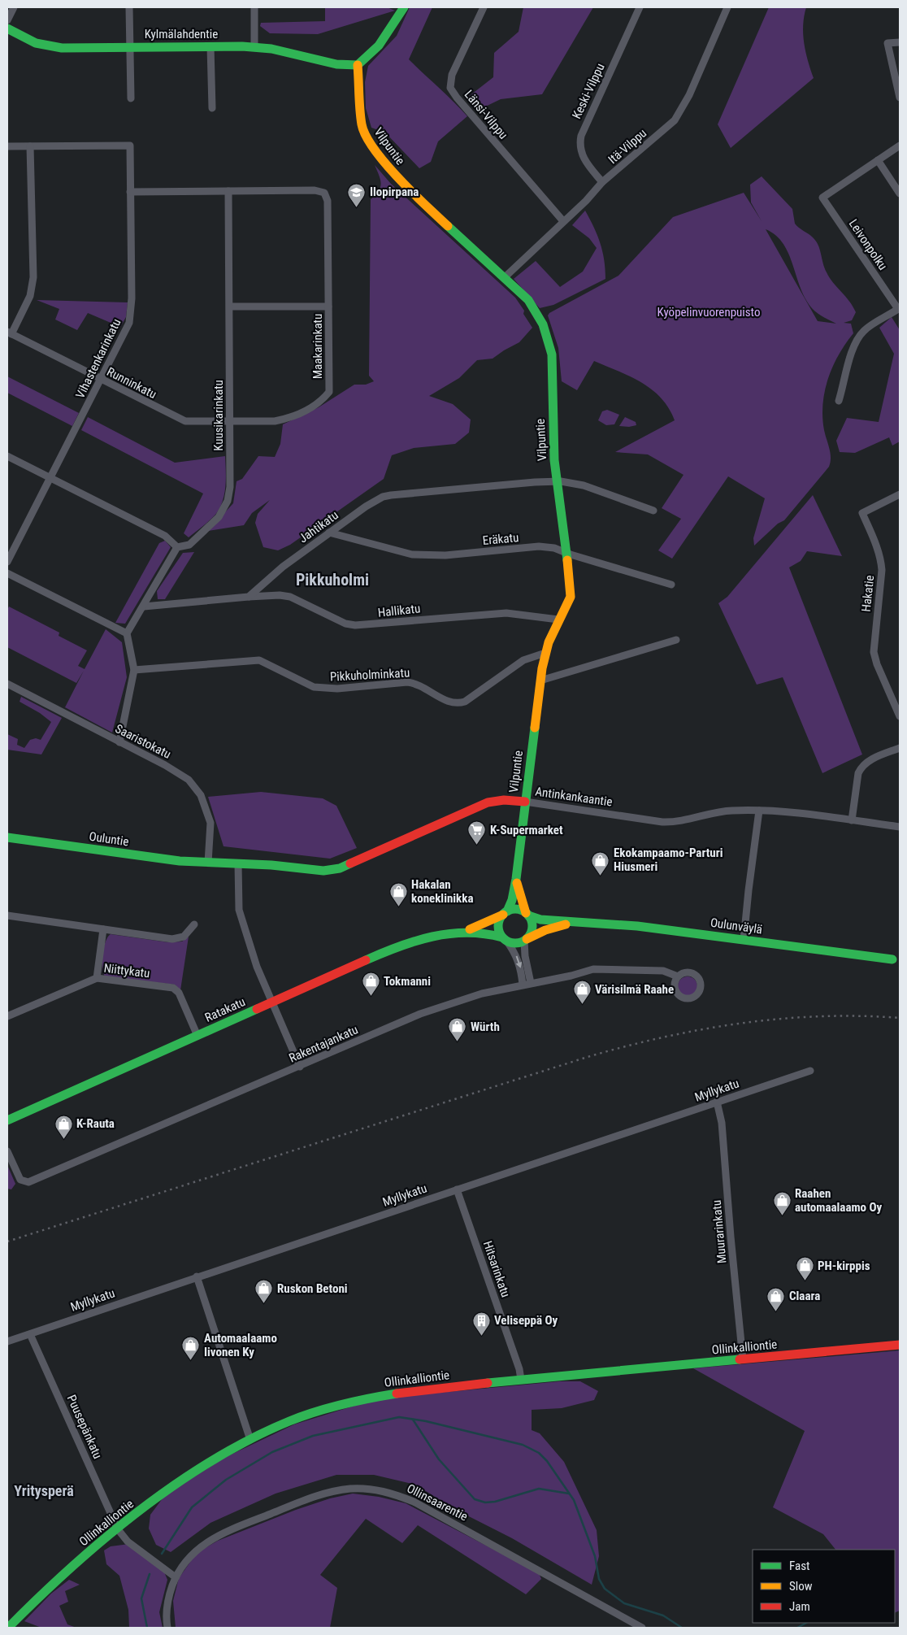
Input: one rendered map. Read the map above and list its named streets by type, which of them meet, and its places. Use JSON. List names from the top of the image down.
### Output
{
  "streets": {
    "street": [
      "Kylmälahdentie",
      "Keski-Vilppu",
      "Länsi-Vilppu",
      "Vilpuntie",
      "Itä-Vilppu",
      "Leivonpolku",
      "Maakarinkatu",
      "Vihastenkarinkatu",
      "Runninkatu",
      "Kuusikarinkatu",
      "Jahtikatu",
      "Eräkatu",
      "Hakatie",
      "Hallikatu",
      "Pikkuholminkatu",
      "Saaristokatu",
      "Antinkankaantie",
      "Ouluntie",
      "Oulunväylä",
      "Niittykatu",
      "Ratakatu",
      "Rakentajankatu",
      "Myllykatu",
      "Muurarinkatu",
      "Hitsarinkatu",
      "Ollinkalliontie",
      "Puusepänkatu",
      "Ollinsaarentie"
    ]
  },
  "crossings": [
    ["Kylmälahdentie", "Vilpuntie"],
    ["Keski-Vilppu", "Itä-Vilppu"],
    ["Länsi-Vilppu", "Itä-Vilppu"],
    ["Vilpuntie", "Itä-Vilppu"],
    ["Vilpuntie", "Jahtikatu"],
    ["Vilpuntie", "Eräkatu"],
    ["Vilpuntie", "Hallikatu"],
    ["Vilpuntie", "Pikkuholminkatu"],
    ["Vilpuntie", "Antinkankaantie"],
    ["Vilpuntie", "Oulunväylä"],
    ["Vilpuntie", "Ratakatu"],
    ["Maakarinkatu", "Runninkatu"],
    ["Maakarinkatu", "Kuusikarinkatu"],
    ["Vihastenkarinkatu", "Runninkatu"],
    ["Runninkatu", "Kuusikarinkatu"],
    ["Jahtikatu", "Eräkatu"],
    ["Jahtikatu", "Hallikatu"],
    ["Saaristokatu", "Antinkankaantie"],
    ["Saaristokatu", "Ouluntie"],
    ["Antinkankaantie", "Ouluntie"],
    ["Oulunväylä", "Ratakatu"],
    ["Niittykatu", "Ratakatu"],
    ["Myllykatu", "Muurarinkatu"],
    ["Myllykatu", "Hitsarinkatu"],
    ["Myllykatu", "Puusepänkatu"],
    ["Muurarinkatu", "Ollinkalliontie"],
    ["Hitsarinkatu", "Ollinkalliontie"],
    ["Ollinkalliontie", "Puusepänkatu"]
  ],
  "districts": ["Pikkuholmi", "Yritysperä"],
  "parks": ["Kyöpelinvuorenpuisto"],
  "places": {
    "school or university": ["Ilopirpana"],
    "supermarket": ["K-Supermarket"],
    "shop": [
      "Ekokampaamo-Parturi Hiusmeri",
      "Hakalan koneklinikka",
      "Tokmanni",
      "Värisilmä Raahe",
      "Würth",
      "K-Rauta",
      "Raahen automaalaamo Oy",
      "PH-kirppis",
      "Ruskon Betoni",
      "Claara",
      "Automaalaamo Iivonen Ky"
    ],
    "building": ["Veliseppä Oy"]
  },
  "legend": ["Fast", "Slow", "Jam"]
}
